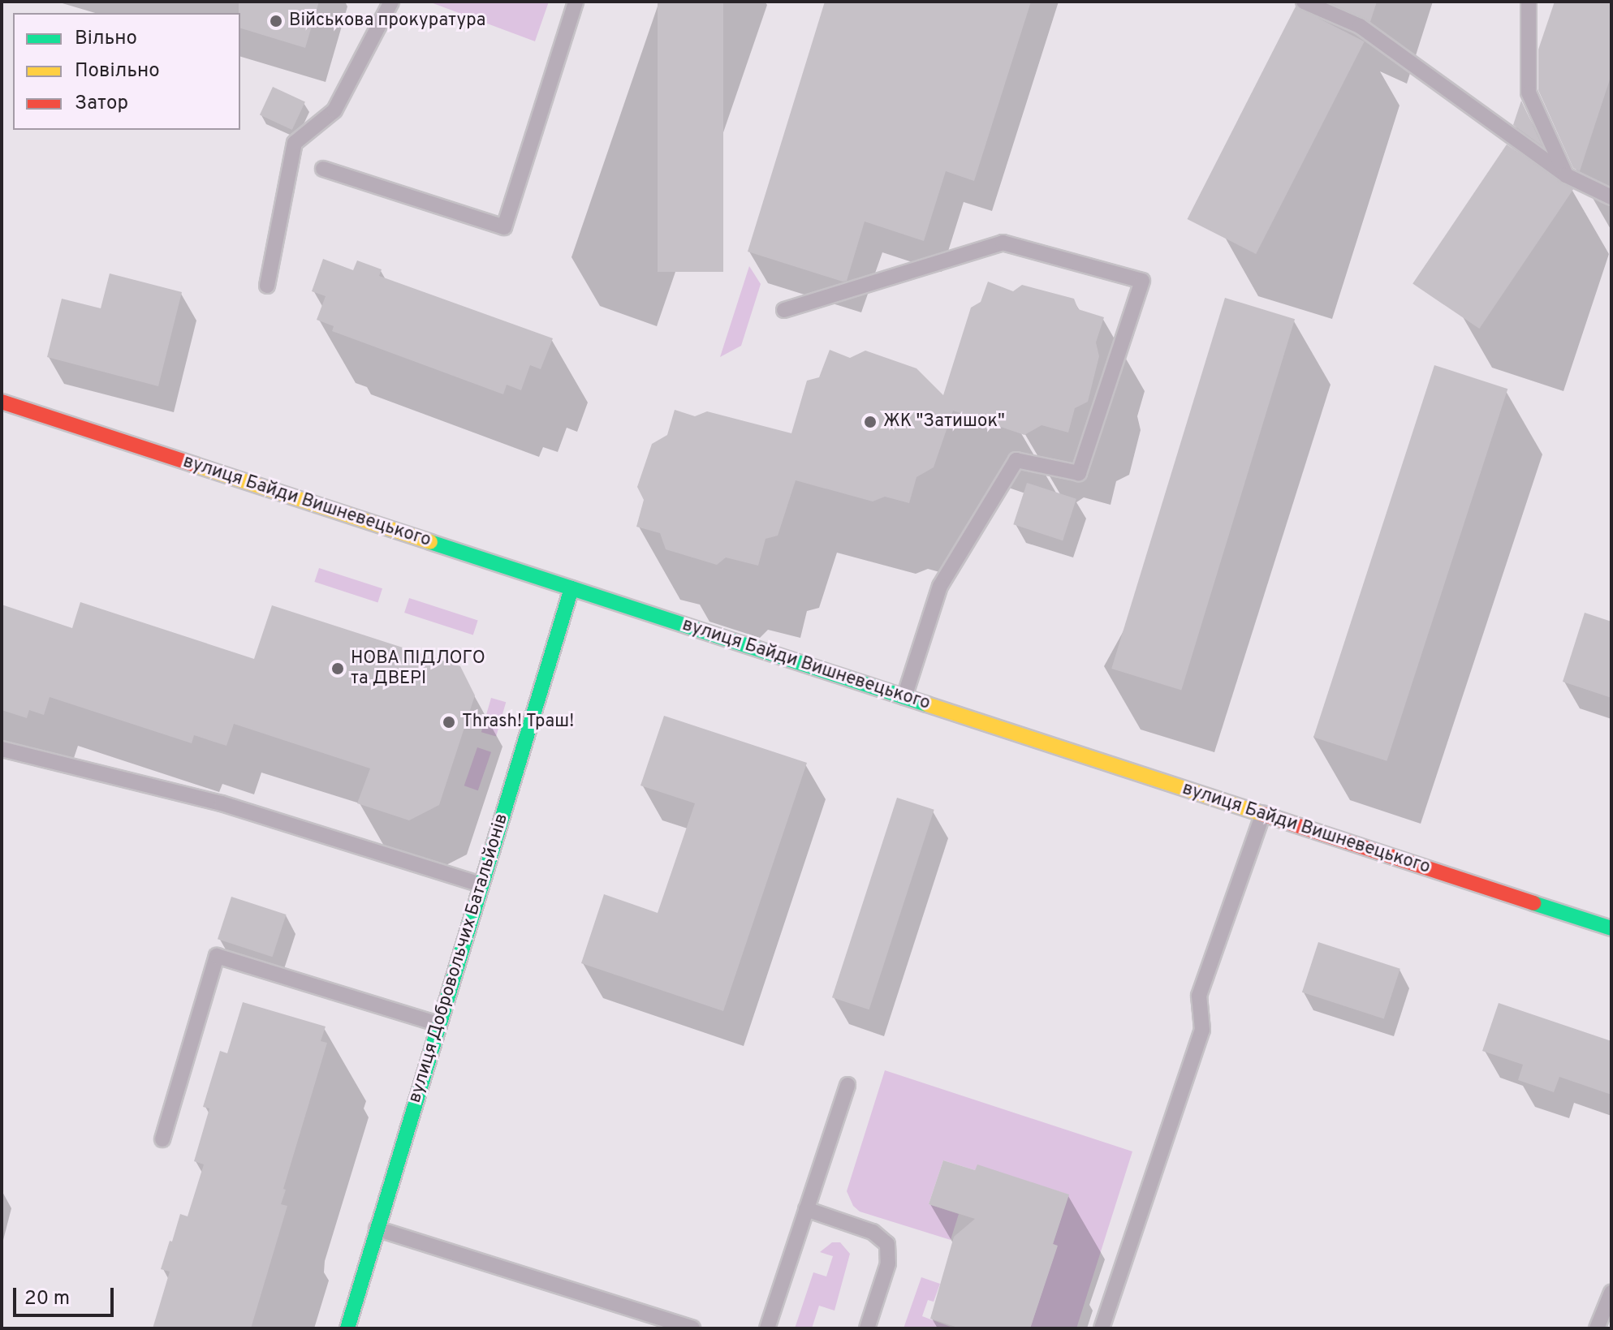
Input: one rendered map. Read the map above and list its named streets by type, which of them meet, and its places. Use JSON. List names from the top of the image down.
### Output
{
  "streets": {
    "street": ["вулиця Байди Вишневецького", "вулиця Добровольчих Батальйонів"]
  },
  "crossings": [
    ["вулиця Байди Вишневецького", "вулиця Добровольчих Батальйонів"]
  ],
  "places": [
    "Військова прокуратура",
    "ЖК \"Затишок\"",
    "НОВА ПІДЛОГО та ДВЕРІ",
    "Thrash! Траш!"
  ],
  "legend": ["Вільно", "Повільно", "Затор"],
  "scale_bar": "20 m"
}
